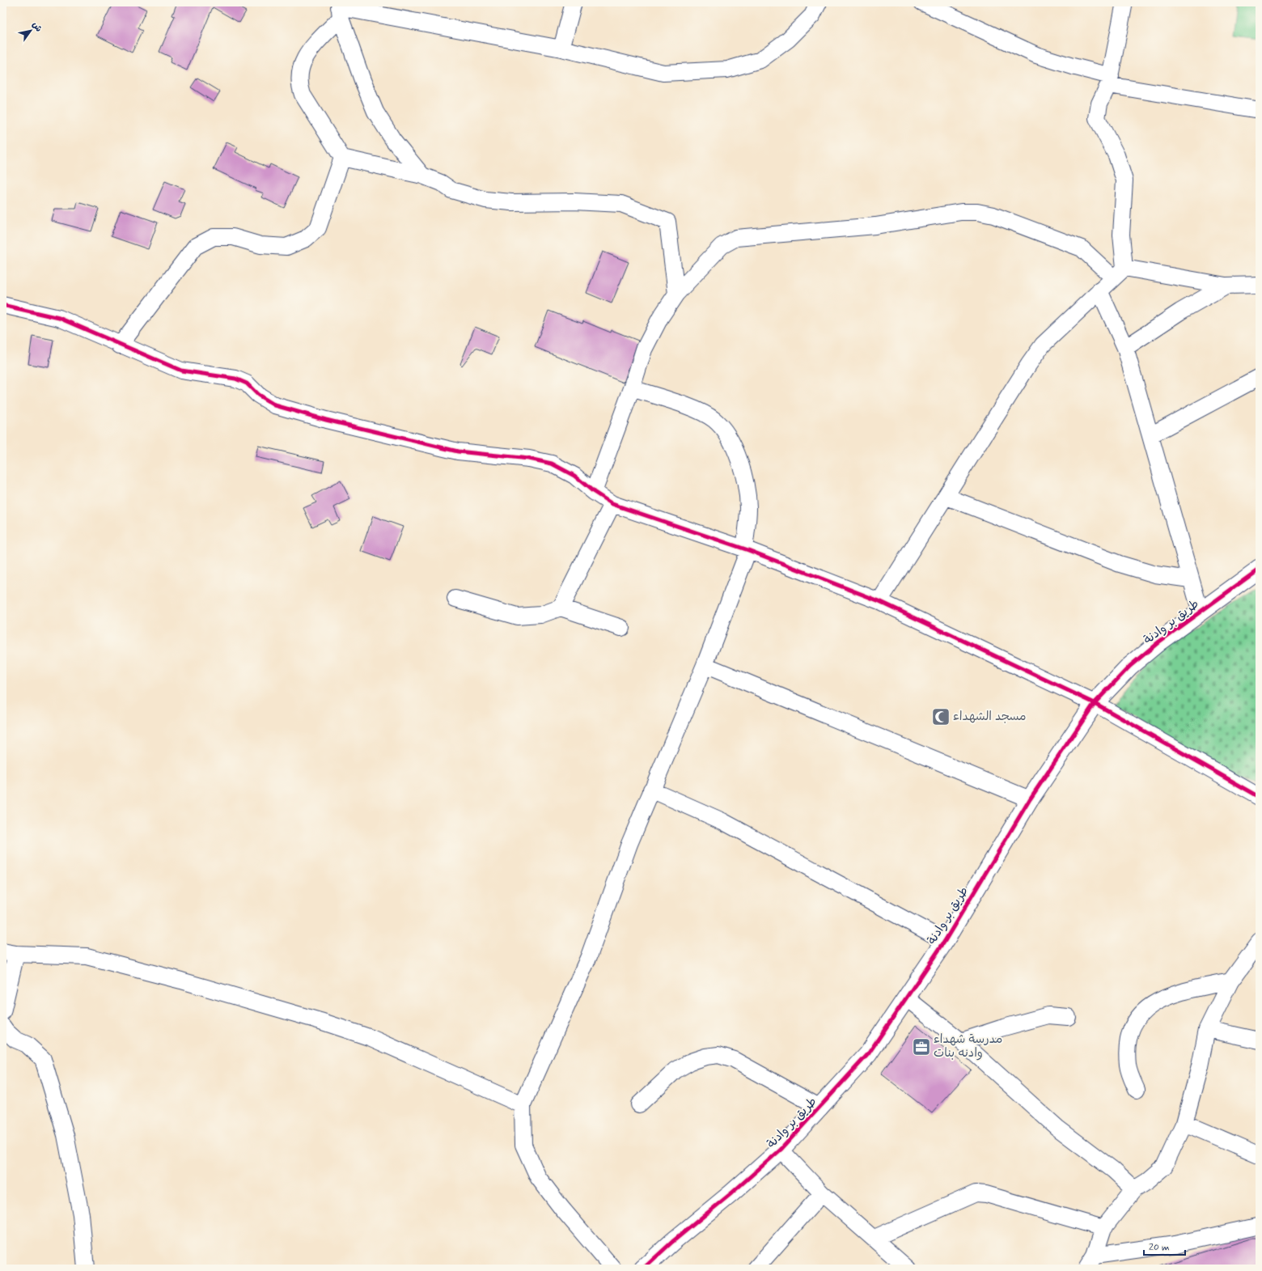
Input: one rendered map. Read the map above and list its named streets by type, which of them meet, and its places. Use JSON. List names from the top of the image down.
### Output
{
  "streets": {
    "street": ["طريق بر وادنة"]
  },
  "places": {
    "mosque": ["مسجد الشهداء"],
    "office": ["مدرسة شهداء وادنه بنات"]
  },
  "scale_bar": "20 m",
  "north": "top right"
}
